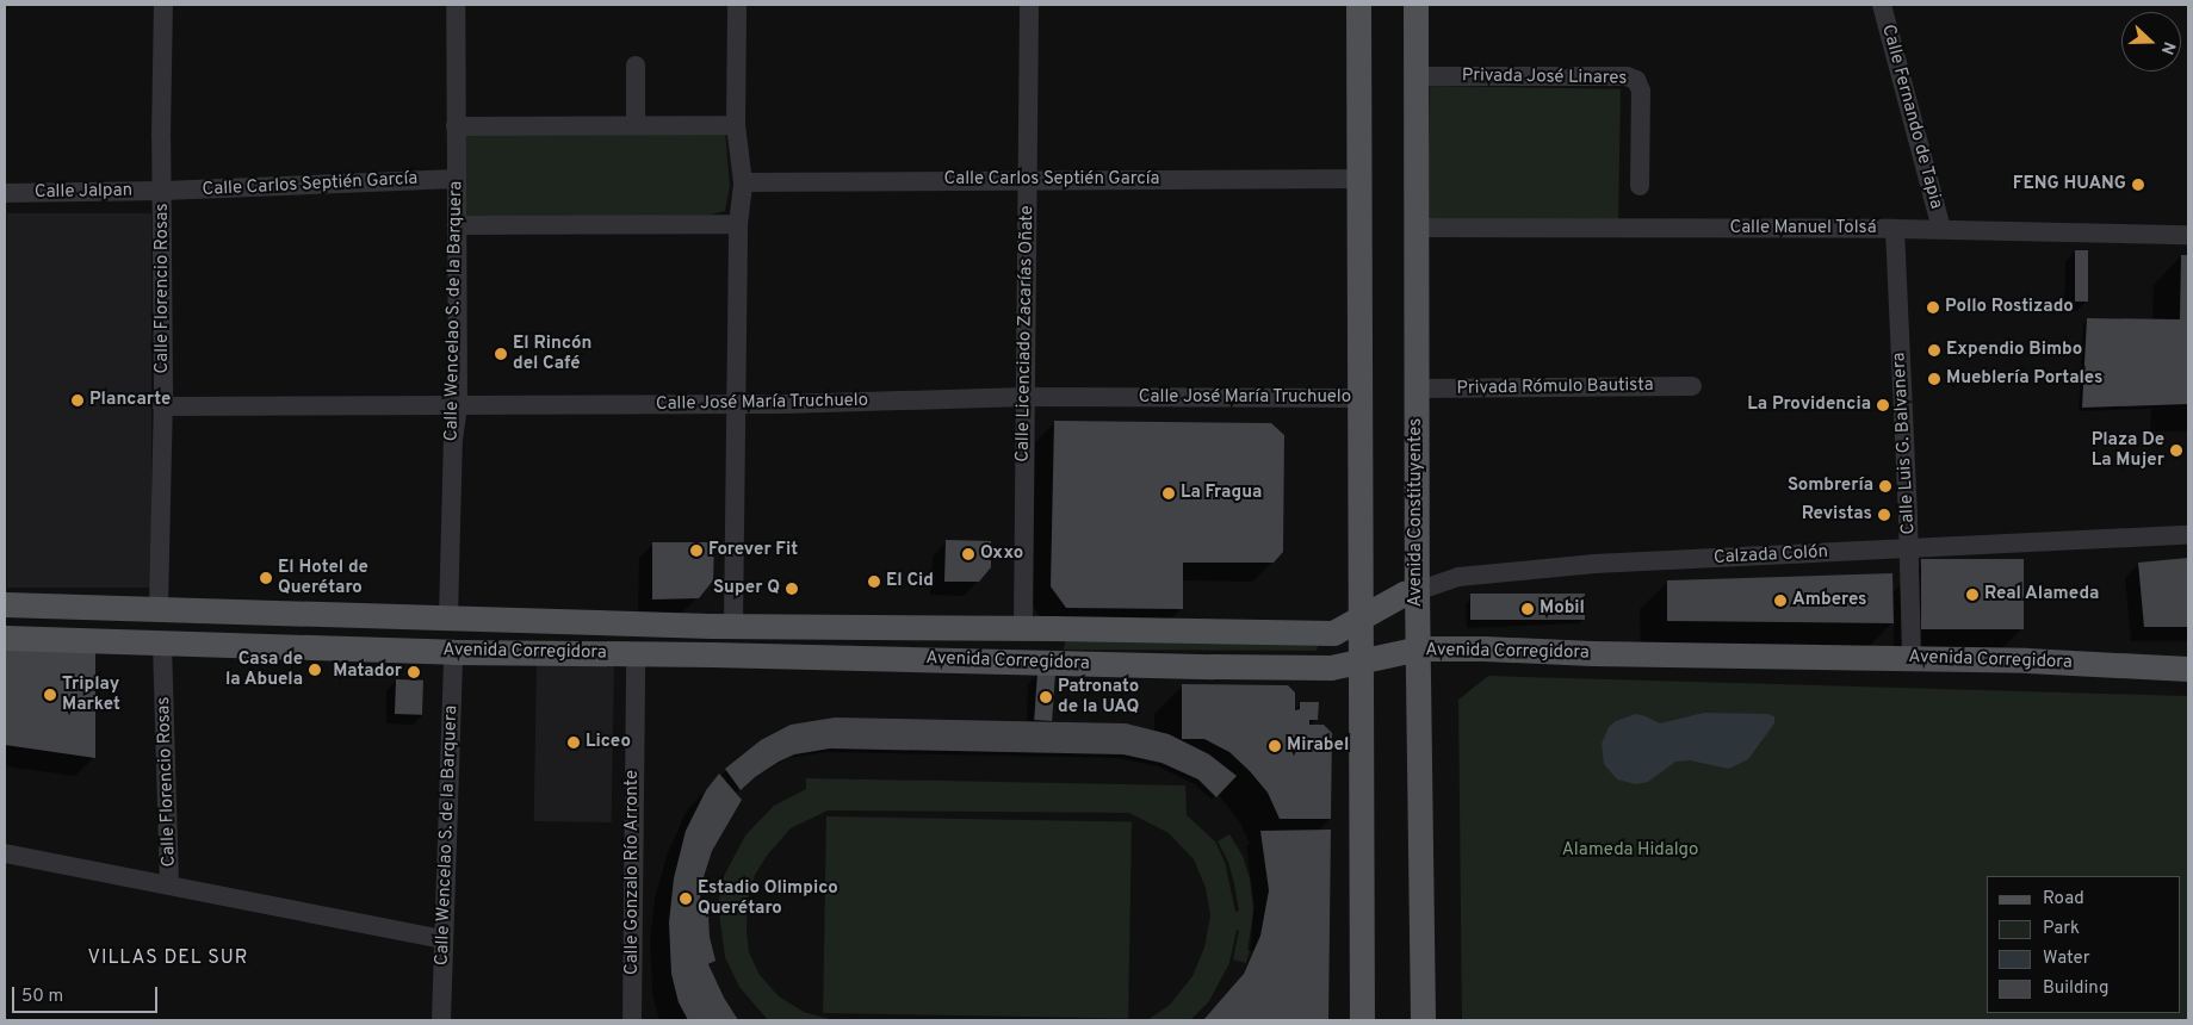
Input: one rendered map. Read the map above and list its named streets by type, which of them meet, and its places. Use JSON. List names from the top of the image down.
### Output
{
  "streets": {
    "main road": ["Avenida Constituyentes", "Calzada Colón", "Avenida Corregidora"],
    "street": [
      "Privada José Linares",
      "Calle Fernando de Tapia",
      "Calle Carlos Septién García",
      "Calle Jalpan",
      "Calle Manuel Tolsá",
      "Calle Florencio Rosas",
      "Calle Wencelao S. de la Barquera",
      "Calle Licenciado Zacarías Oñate",
      "Privada Rómulo Bautista",
      "Calle José María Truchuelo",
      "Calle Luis G. Balvanera",
      "Calle Gonzalo Río Arronte"
    ]
  },
  "crossings": [
    ["Privada José Linares", "Avenida Constituyentes"],
    ["Calle Fernando de Tapia", "Calle Manuel Tolsá"],
    ["Calle Carlos Septién García", "Calle Jalpan"],
    ["Calle Carlos Septién García", "Calle Florencio Rosas"],
    ["Calle Carlos Septién García", "Calle Wencelao S. de la Barquera"],
    ["Calle Carlos Septién García", "Calle Licenciado Zacarías Oñate"],
    ["Calle Jalpan", "Calle Florencio Rosas"],
    ["Calle Manuel Tolsá", "Calle Luis G. Balvanera"],
    ["Calle Manuel Tolsá", "Avenida Constituyentes"],
    ["Calle Florencio Rosas", "Calle José María Truchuelo"],
    ["Calle Florencio Rosas", "Avenida Corregidora"],
    ["Calle Wencelao S. de la Barquera", "Calle José María Truchuelo"],
    ["Calle Wencelao S. de la Barquera", "Avenida Corregidora"],
    ["Calle Licenciado Zacarías Oñate", "Calle José María Truchuelo"],
    ["Calle Licenciado Zacarías Oñate", "Avenida Corregidora"],
    ["Privada Rómulo Bautista", "Avenida Constituyentes"],
    ["Calle Luis G. Balvanera", "Calzada Colón"],
    ["Calle Luis G. Balvanera", "Avenida Corregidora"],
    ["Avenida Constituyentes", "Calzada Colón"],
    ["Avenida Constituyentes", "Avenida Corregidora"],
    ["Calzada Colón", "Avenida Corregidora"],
    ["Avenida Corregidora", "Calle Gonzalo Río Arronte"]
  ],
  "districts": ["VILLAS DEL SUR"],
  "parks": ["Alameda Hidalgo"],
  "places": [
    "FENG HUANG",
    "Pollo Rostizado",
    "Expendio Bimbo",
    "El Rincón del Café",
    "Mueblería Portales",
    "Plancarte",
    "La Providencia",
    "Plaza De La Mujer",
    "Sombrería",
    "La Fragua",
    "Revistas",
    "Forever Fit",
    "Oxxo",
    "El Hotel de Querétaro",
    "El Cid",
    "Super Q",
    "Real Alameda",
    "Amberes",
    "Mobil",
    "Casa de la Abuela",
    "Matador",
    "Triplay Market",
    "Patronato de la UAQ",
    "Liceo",
    "Mirabel",
    "Estadio Olimpico Querétaro"
  ],
  "legend": [
    "Road",
    "Park",
    "Water",
    "Building"
  ],
  "scale_bar": "50 m",
  "north": "right"
}
